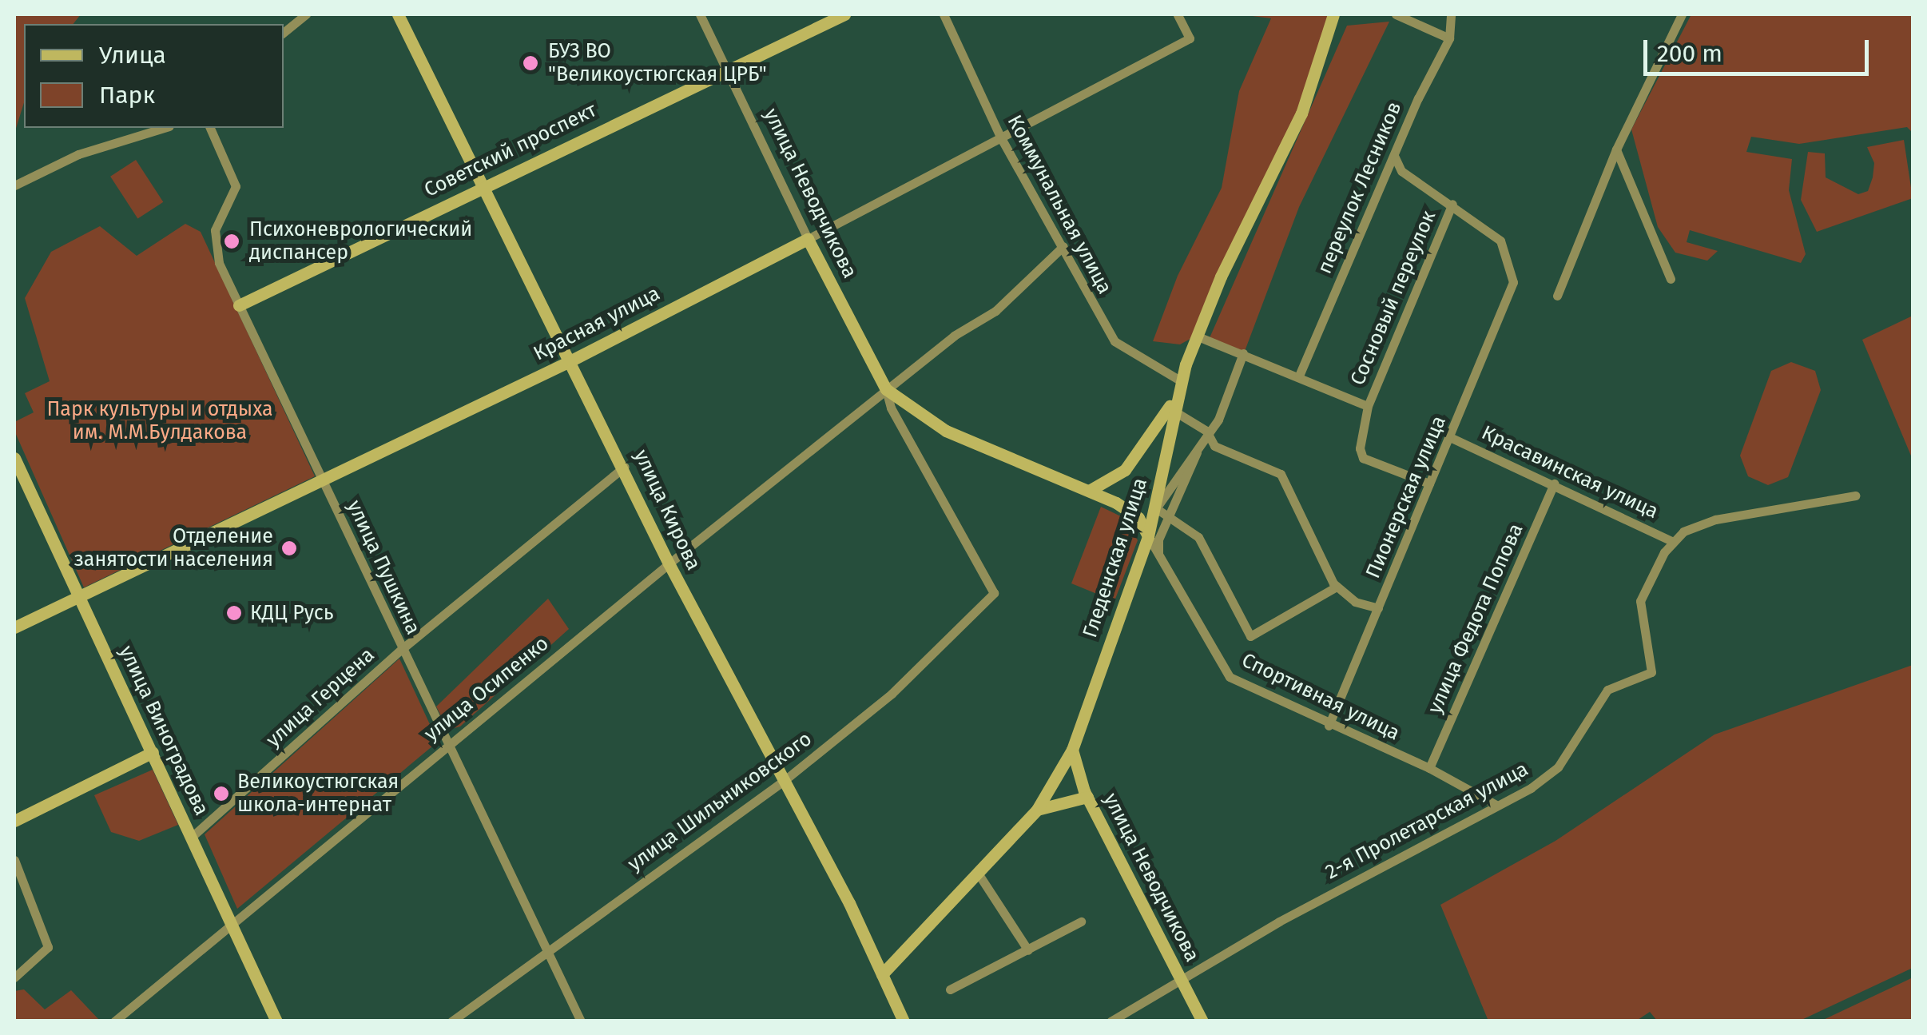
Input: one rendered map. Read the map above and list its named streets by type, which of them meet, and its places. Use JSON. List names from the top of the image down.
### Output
{
  "streets": {
    "main road": [
      "Советский проспект",
      "улица Неводчикова",
      "Красная улица",
      "улица Кирова",
      "Гледенская улица",
      "улица Виноградова"
    ],
    "street": [
      "переулок Лесников",
      "Коммунальная улица",
      "Сосновый переулок",
      "Красавинская улица",
      "Пионерская улица",
      "улица Пушкина",
      "улица Федота Попова",
      "улица Осипенко",
      "Спортивная улица",
      "улица Герцена",
      "улица Шильниковского",
      "2-я Пролетарская улица"
    ]
  },
  "crossings": [
    ["Советский проспект", "улица Неводчикова"],
    ["Советский проспект", "улица Кирова"],
    ["Советский проспект", "улица Пушкина"],
    ["улица Неводчикова", "Красная улица"],
    ["улица Неводчикова", "Гледенская улица"],
    ["улица Неводчикова", "улица Осипенко"],
    ["улица Неводчикова", "Спортивная улица"],
    ["улица Неводчикова", "улица Шильниковского"],
    ["улица Неводчикова", "2-я Пролетарская улица"],
    ["Коммунальная улица", "Красная улица"],
    ["Коммунальная улица", "Гледенская улица"],
    ["Коммунальная улица", "улица Осипенко"],
    ["Сосновый переулок", "Пионерская улица"],
    ["Красная улица", "улица Кирова"],
    ["Красная улица", "улица Пушкина"],
    ["Красная улица", "улица Виноградова"],
    ["Красавинская улица", "Пионерская улица"],
    ["Красавинская улица", "улица Федота Попова"],
    ["Красавинская улица", "2-я Пролетарская улица"],
    ["Пионерская улица", "Спортивная улица"],
    ["улица Кирова", "Гледенская улица"],
    ["улица Кирова", "улица Осипенко"],
    ["улица Кирова", "улица Герцена"],
    ["улица Кирова", "улица Шильниковского"],
    ["Гледенская улица", "Спортивная улица"],
    ["улица Пушкина", "улица Осипенко"],
    ["улица Пушкина", "улица Герцена"],
    ["улица Пушкина", "улица Шильниковского"],
    ["улица Федота Попова", "Спортивная улица"],
    ["улица Осипенко", "улица Виноградова"],
    ["Спортивная улица", "2-я Пролетарская улица"],
    ["улица Герцена", "улица Виноградова"]
  ],
  "parks": ["Парк культуры и отдыха им. М.М.Булдакова"],
  "places": [
    "БУЗ ВО \"Великоустюгская ЦРБ\"",
    "Психоневрологический диспансер",
    "Отделение занятости населения",
    "КДЦ Русь",
    "Великоустюгская школа-интернат"
  ],
  "legend": ["Улица", "Парк"],
  "scale_bar": "200 m"
}
